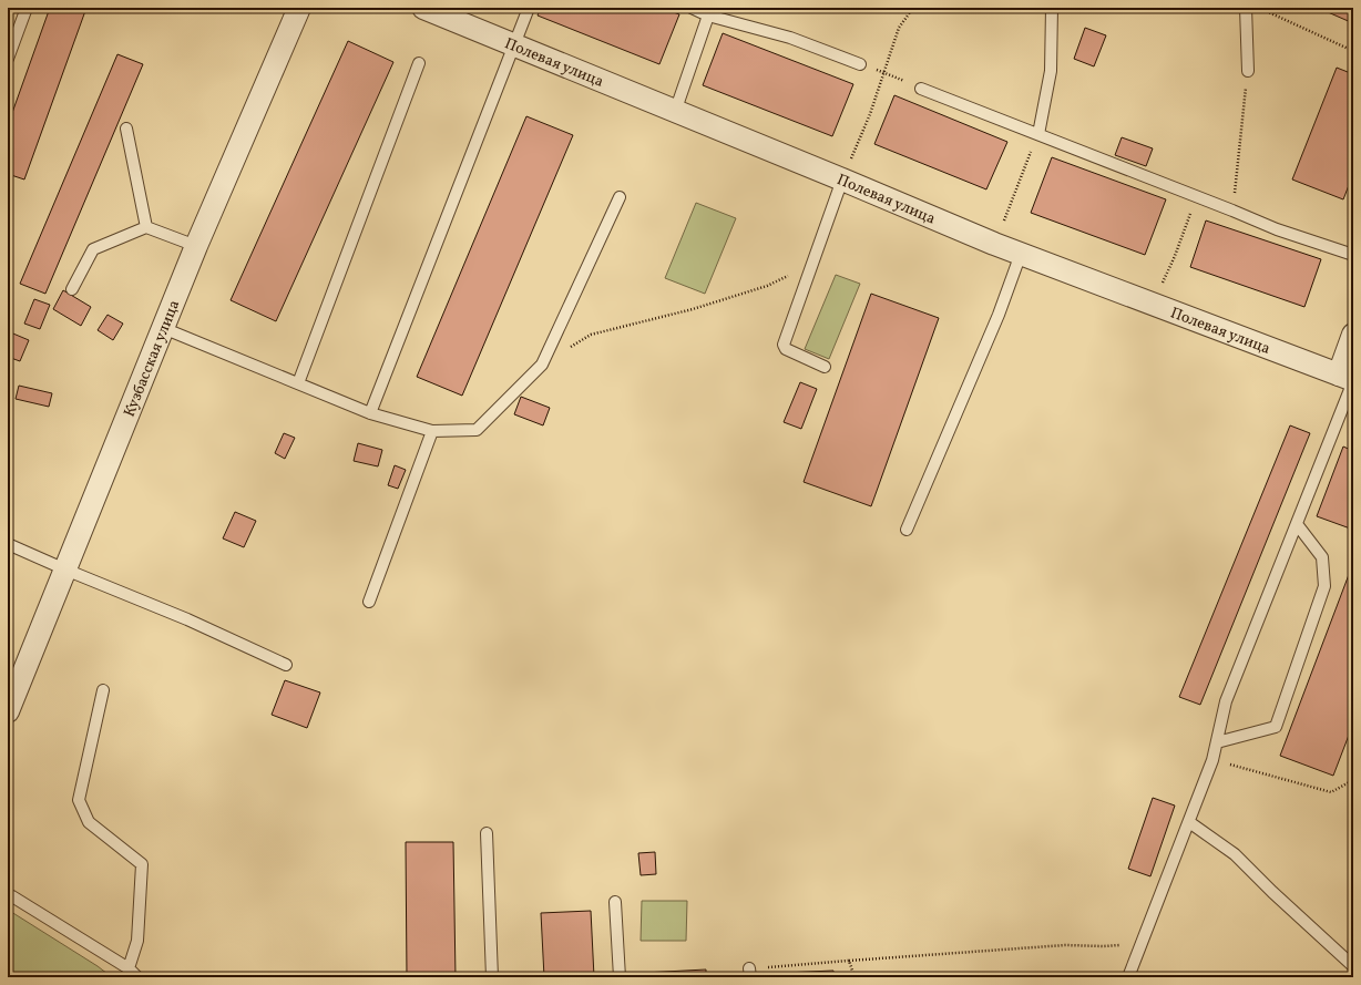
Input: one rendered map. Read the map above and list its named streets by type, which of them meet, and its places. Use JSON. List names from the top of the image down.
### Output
{
  "streets": {
    "street": ["Полевая улица", "Кузбасская улица"]
  }
}
